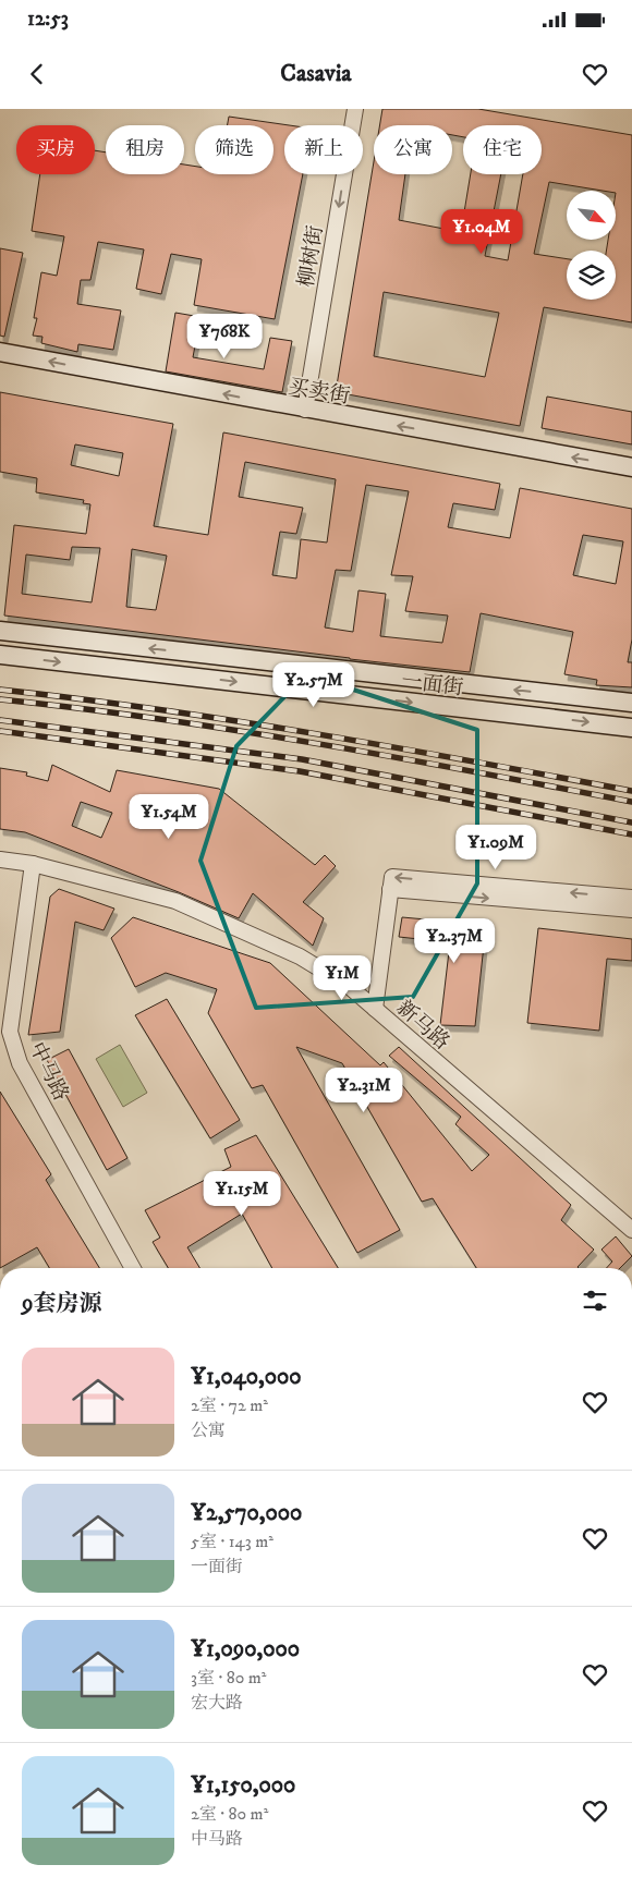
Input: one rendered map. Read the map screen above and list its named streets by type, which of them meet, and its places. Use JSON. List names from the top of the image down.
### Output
{
  "streets": {
    "main road": ["买卖街", "一面街"],
    "street": ["柳树街", "新马路", "中马路"]
  },
  "crossings": [
    ["柳树街", "买卖街"],
    ["新马路", "中马路"]
  ],
  "one_way": ["柳树街", "买卖街"],
  "north": "bottom right",
  "page": {
    "status": "12:53",
    "header": "Casavia",
    "chip": [
      "买房",
      "租房",
      "筛选",
      "新上",
      "公寓",
      "住宅"
    ],
    "price": [
      "¥1.04M",
      "¥768K",
      "¥2.57M",
      "¥1.54M",
      "¥1.09M",
      "¥2.37M",
      "¥1M",
      "¥2.31M",
      "¥1.15M"
    ],
    "heading": "9套房源",
    "list": [
      {
        "name": "¥1,040,000",
        "note": "2室 · 72 m² · 公寓"
      },
      {
        "name": "¥2,570,000",
        "note": "5室 · 143 m² · 一面街"
      },
      {
        "name": "¥1,090,000",
        "note": "3室 · 80 m² · 宏大路"
      },
      {
        "name": "¥1,150,000",
        "note": "2室 · 80 m² · 中马路"
      }
    ]
  }
}
